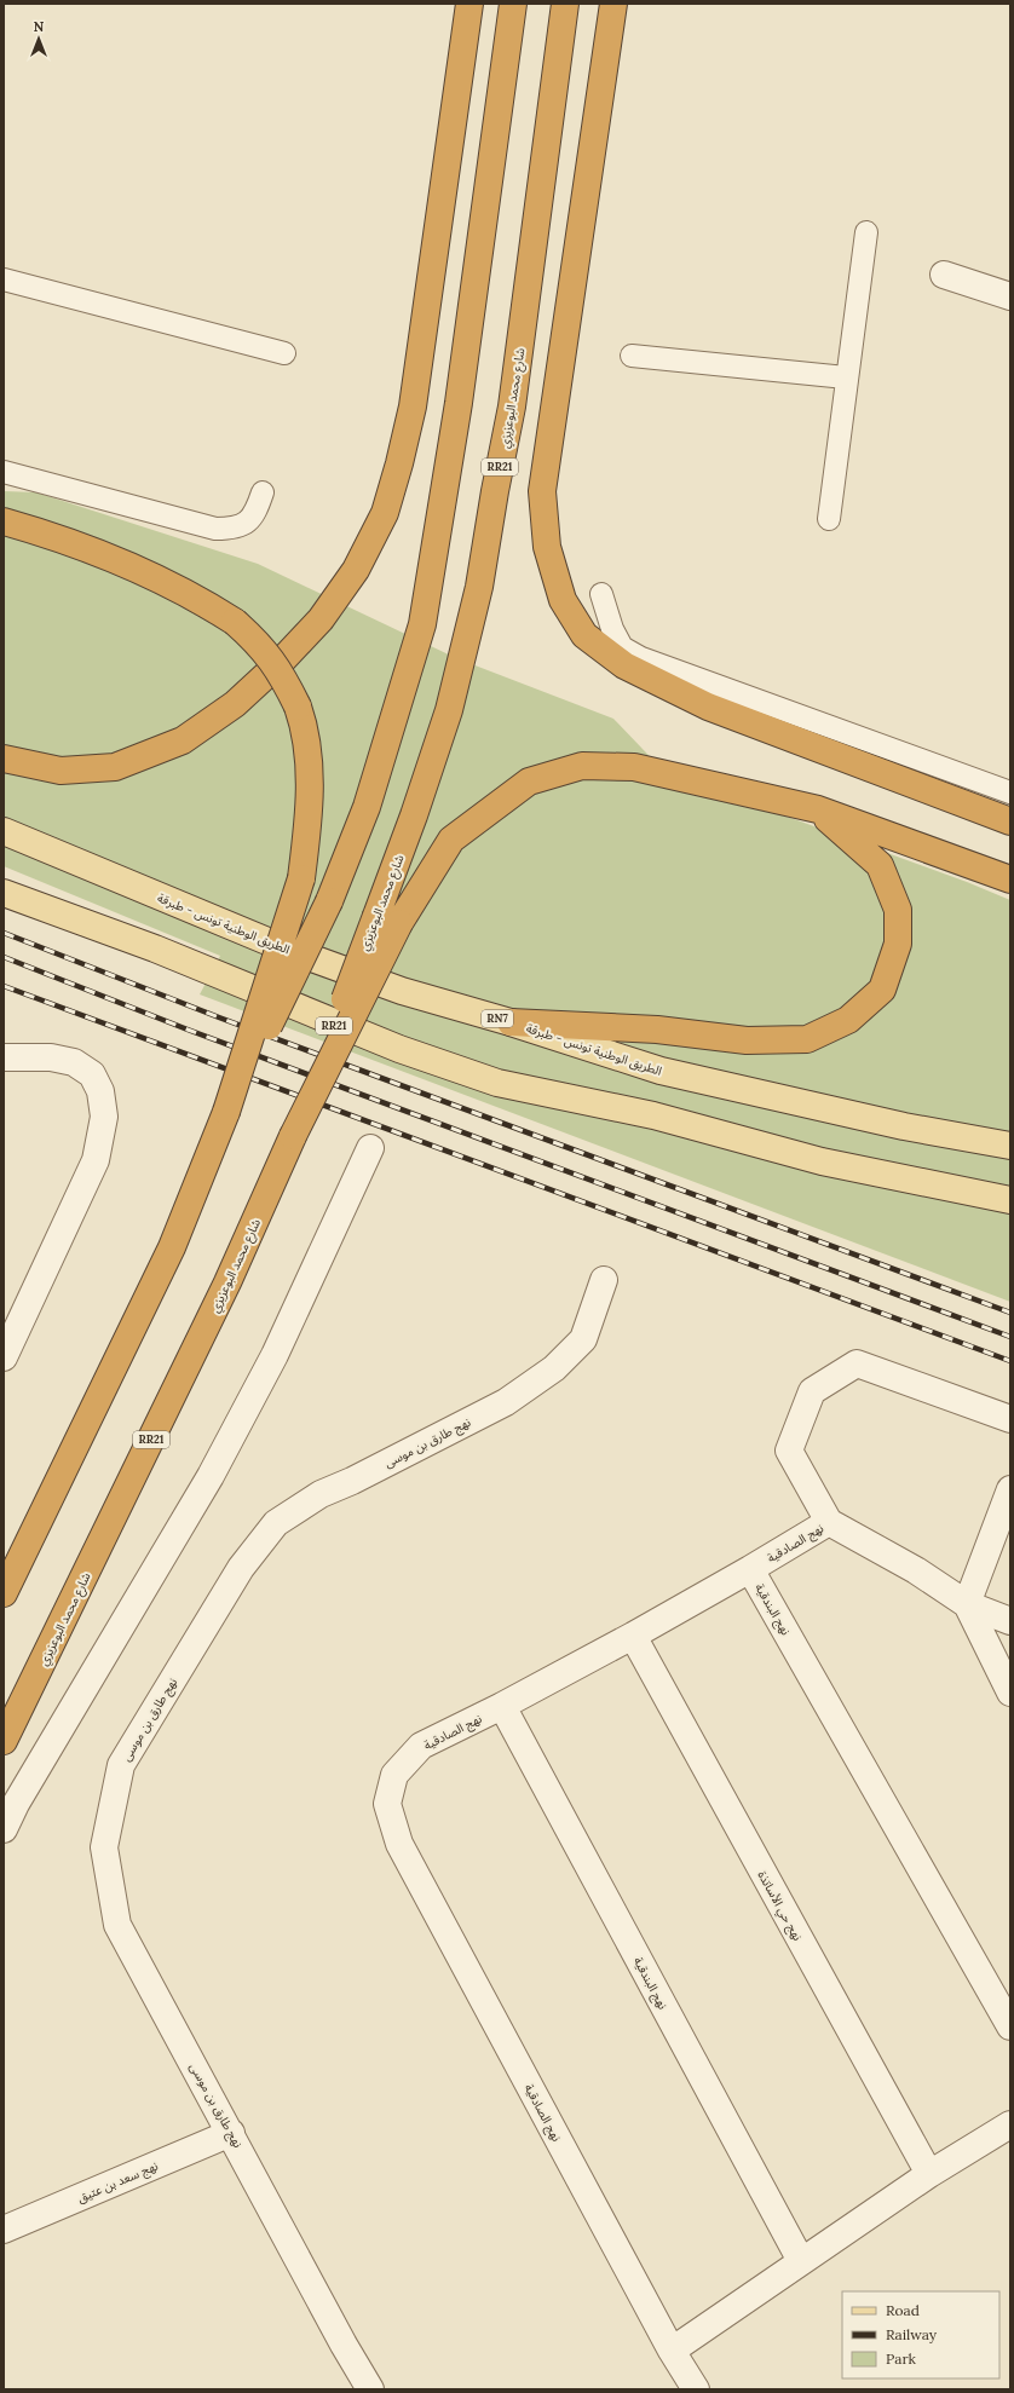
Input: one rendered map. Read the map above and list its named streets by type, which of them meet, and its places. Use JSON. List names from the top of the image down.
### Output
{
  "streets": {
    "highway": ["شارع محمد البوعزيزي", "RR21"],
    "main road": ["الطريق الوطنية تونس - طبرقة", "RN7"],
    "street": [
      "نهج طارق بن موسى",
      "نهج الصادقية",
      "نهج البندقية",
      "نهج حي الأساتذة",
      "نهج سعد بن عتيق"
    ]
  },
  "crossings": [
    ["نهج طارق بن موسى", "نهج سعد بن عتيق"],
    ["نهج الصادقية", "نهج البندقية"],
    ["نهج الصادقية", "نهج حي الأساتذة"]
  ],
  "legend": ["Road", "Railway", "Park"],
  "north": "top"
}
